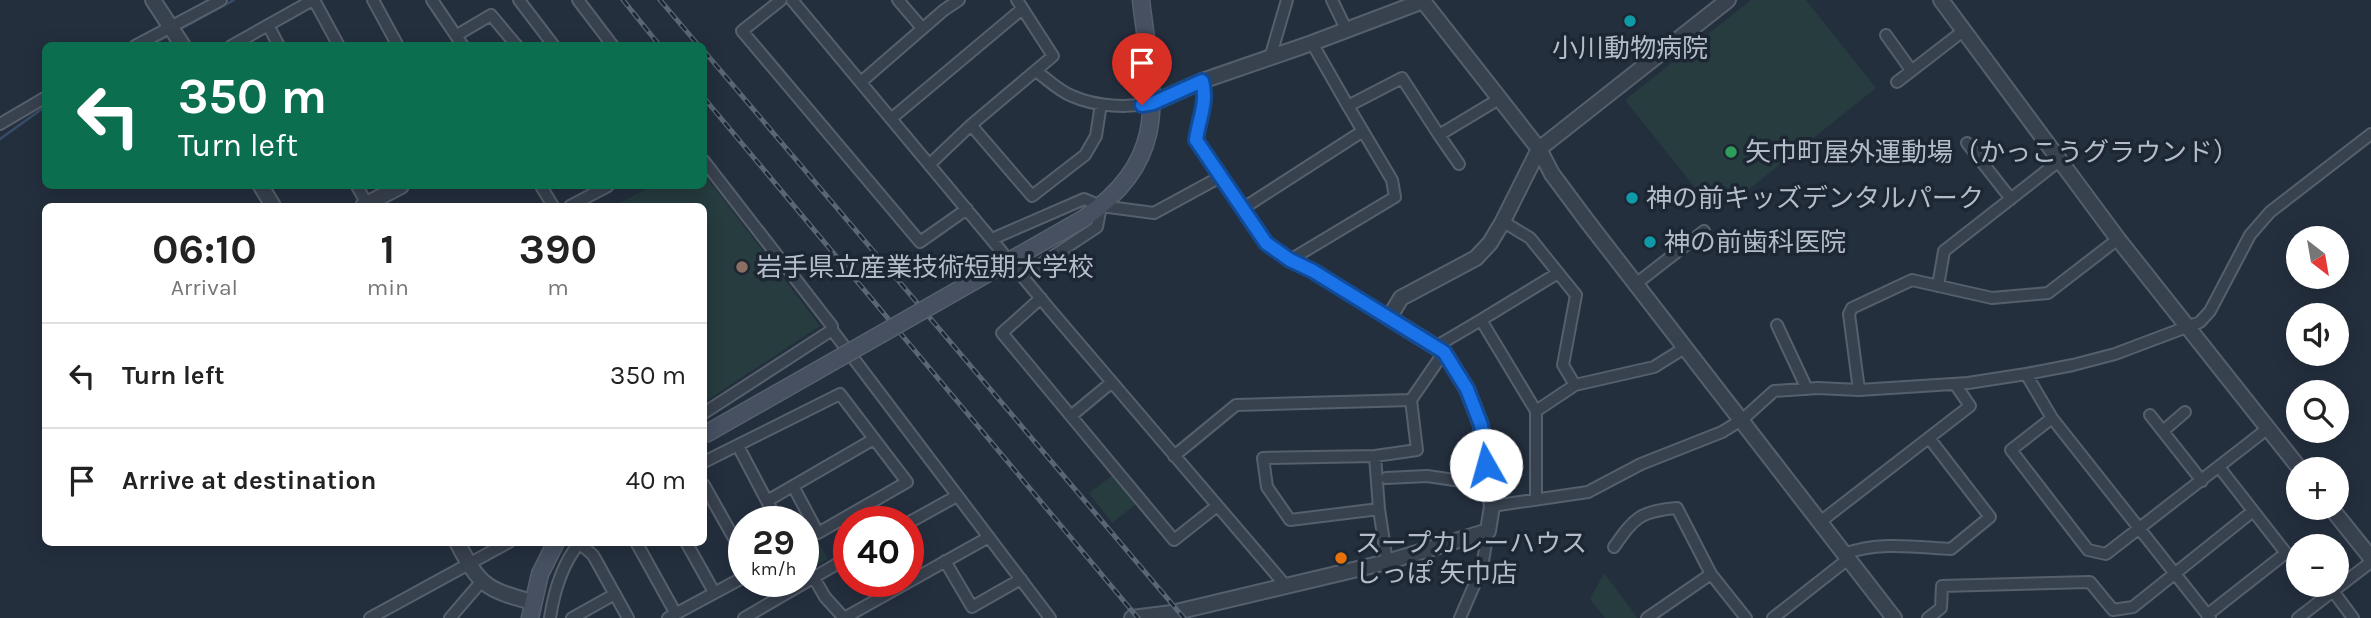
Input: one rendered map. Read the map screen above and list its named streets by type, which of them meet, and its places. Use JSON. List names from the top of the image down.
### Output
{
  "places": [
    "小川動物病院",
    "矢巾町屋外運動場（かっこうグラウンド）",
    "神の前キッズデンタルパーク",
    "神の前歯科医院",
    "岩手県立産業技術短期大学校",
    "スープカレーハウス しっぽ 矢巾店"
  ],
  "north": "bottom right",
  "page": {
    "turn": ["350 m", "Turn left"],
    "eta": [
      "06:10",
      "Arrival",
      "1",
      "min",
      "390",
      "m"
    ],
    "map_buttons": ["+", "−"],
    "list": [
      {
        "name": "Turn left",
        "value": "350 m"
      },
      {
        "name": "Arrive at destination",
        "value": "40 m"
      }
    ],
    "speed": "29 km/h",
    "limit": "40"
  }
}
